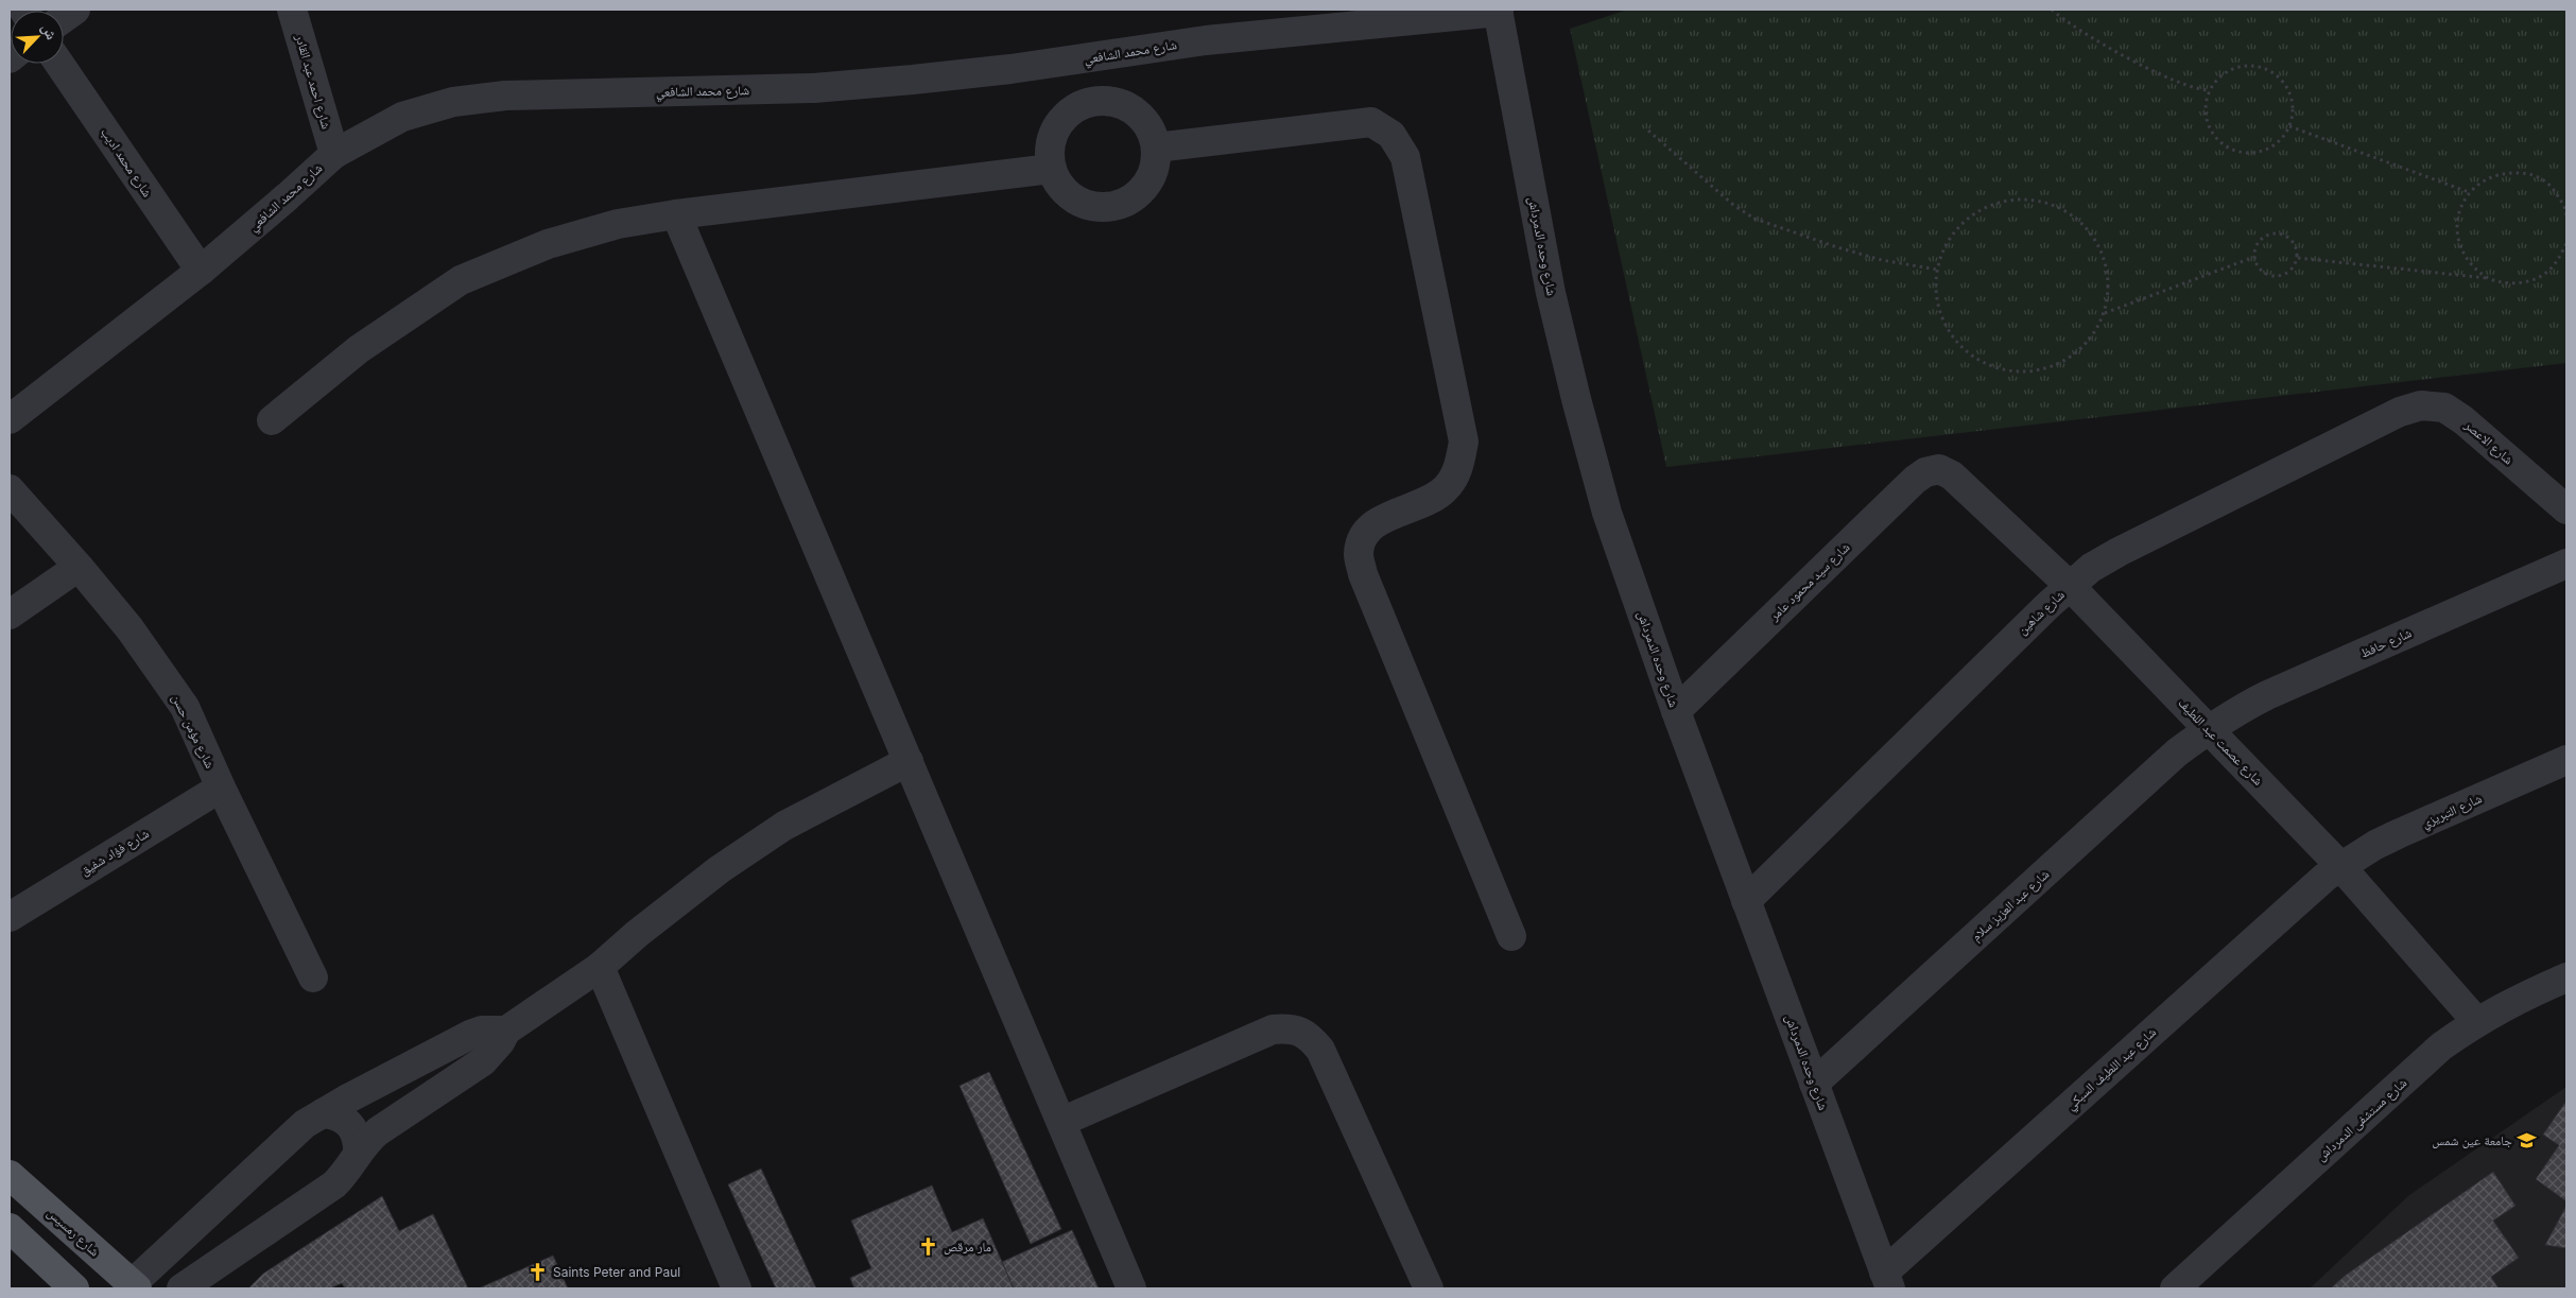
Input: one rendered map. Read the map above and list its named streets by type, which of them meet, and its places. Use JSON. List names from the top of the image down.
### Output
{
  "streets": {
    "main road": ["شارع رمسيس"],
    "street": [
      "شارع محمد الشافعي",
      "شارع احمد عبد القادر",
      "شارع محمد اديب",
      "شارع وحده الدمرداش",
      "شارع الاعصر",
      "شارع سيد محمود عامر",
      "شارع شاهين",
      "شارع حافظ",
      "شارع مؤمن حسن",
      "شارع عصمت عبد اللطيف",
      "شارع التبريزي",
      "شارع فؤاد شفيق",
      "شارع عبد العزيز سلام",
      "شارع عبد اللطيف السبكي",
      "شارع مستشفى الدمرداش"
    ]
  },
  "crossings": [
    ["شارع محمد الشافعي", "شارع احمد عبد القادر"],
    ["شارع محمد الشافعي", "شارع محمد اديب"],
    ["شارع محمد الشافعي", "شارع وحده الدمرداش"],
    ["شارع وحده الدمرداش", "شارع سيد محمود عامر"],
    ["شارع وحده الدمرداش", "شارع شاهين"],
    ["شارع وحده الدمرداش", "شارع عبد العزيز سلام"],
    ["شارع وحده الدمرداش", "شارع عبد اللطيف السبكي"],
    ["شارع الاعصر", "شارع شاهين"],
    ["شارع سيد محمود عامر", "شارع عصمت عبد اللطيف"],
    ["شارع شاهين", "شارع عصمت عبد اللطيف"],
    ["شارع حافظ", "شارع عصمت عبد اللطيف"],
    ["شارع حافظ", "شارع عبد العزيز سلام"],
    ["شارع مؤمن حسن", "شارع فؤاد شفيق"],
    ["شارع عصمت عبد اللطيف", "شارع التبريزي"],
    ["شارع عصمت عبد اللطيف", "شارع عبد العزيز سلام"],
    ["شارع عصمت عبد اللطيف", "شارع عبد اللطيف السبكي"],
    ["شارع عصمت عبد اللطيف", "شارع مستشفى الدمرداش"],
    ["شارع التبريزي", "شارع عبد اللطيف السبكي"]
  ],
  "places": {
    "school or university": ["جامعة عين شمس"],
    "church": ["مار مرقص", "Saints Peter and Paul"]
  },
  "north": "top right"
}
